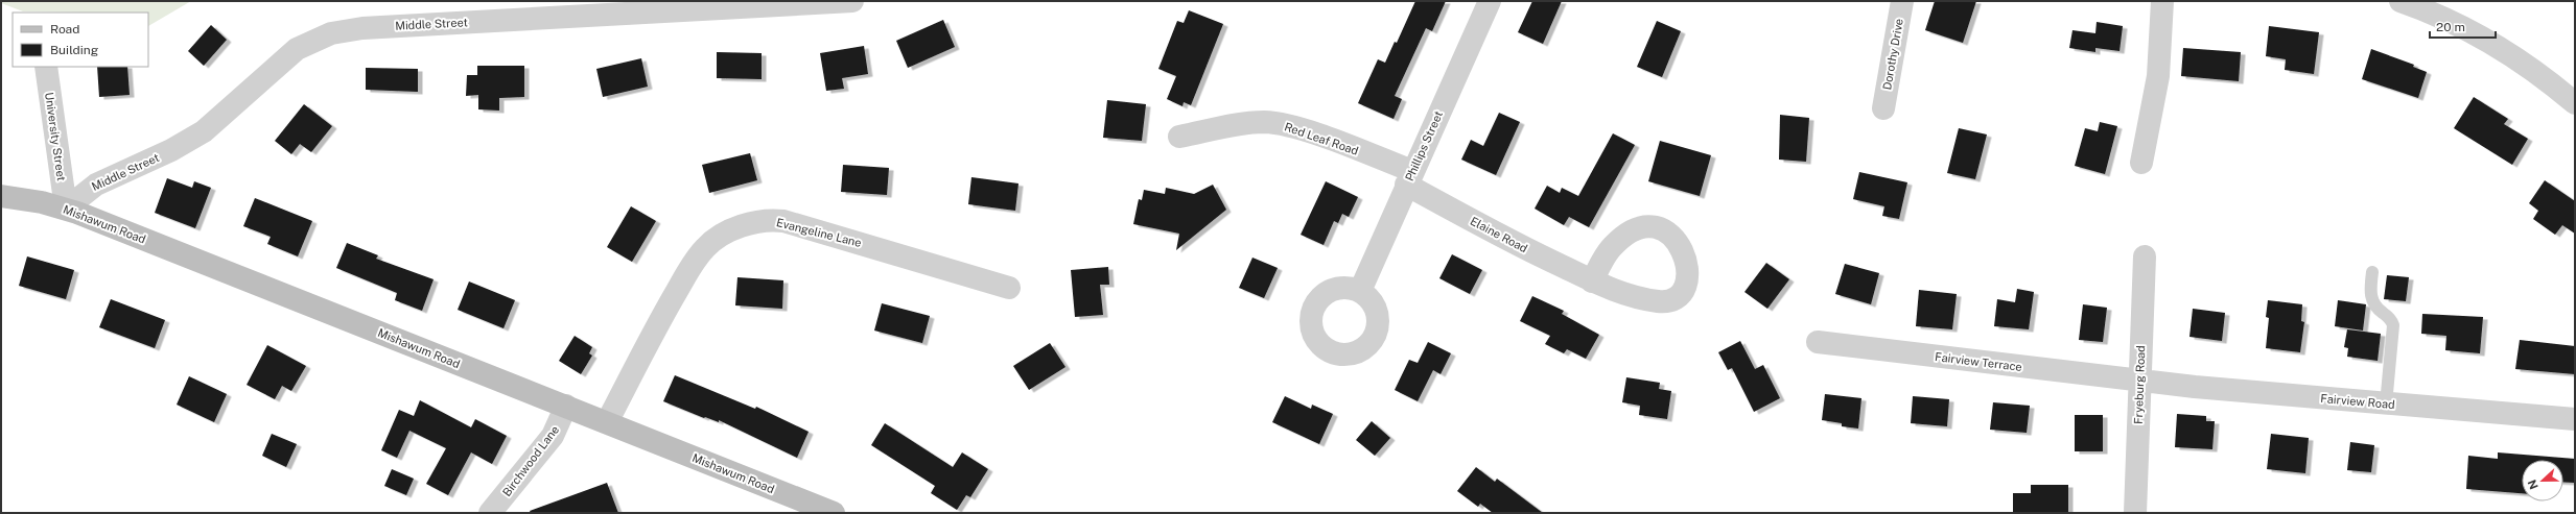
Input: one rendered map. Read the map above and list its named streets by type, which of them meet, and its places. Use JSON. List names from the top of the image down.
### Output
{
  "streets": {
    "main road": ["Mishawum Road"],
    "street": [
      "Middle Street",
      "Dorothy Drive",
      "University Street",
      "Red Leaf Road",
      "Phillips Street",
      "Evangeline Lane",
      "Elaine Road",
      "Fairview Terrace",
      "Fryeburg Road",
      "Fairview Road",
      "Birchwood Lane"
    ]
  },
  "crossings": [
    ["Middle Street", "University Street"],
    ["Middle Street", "Mishawum Road"],
    ["University Street", "Mishawum Road"],
    ["Red Leaf Road", "Phillips Street"],
    ["Red Leaf Road", "Elaine Road"],
    ["Phillips Street", "Elaine Road"],
    ["Mishawum Road", "Evangeline Lane"],
    ["Mishawum Road", "Birchwood Lane"],
    ["Fairview Terrace", "Fryeburg Road"],
    ["Fairview Terrace", "Fairview Road"],
    ["Fryeburg Road", "Fairview Road"]
  ],
  "legend": ["Road", "Building"],
  "scale_bar": "20 m",
  "north": "left"
}
